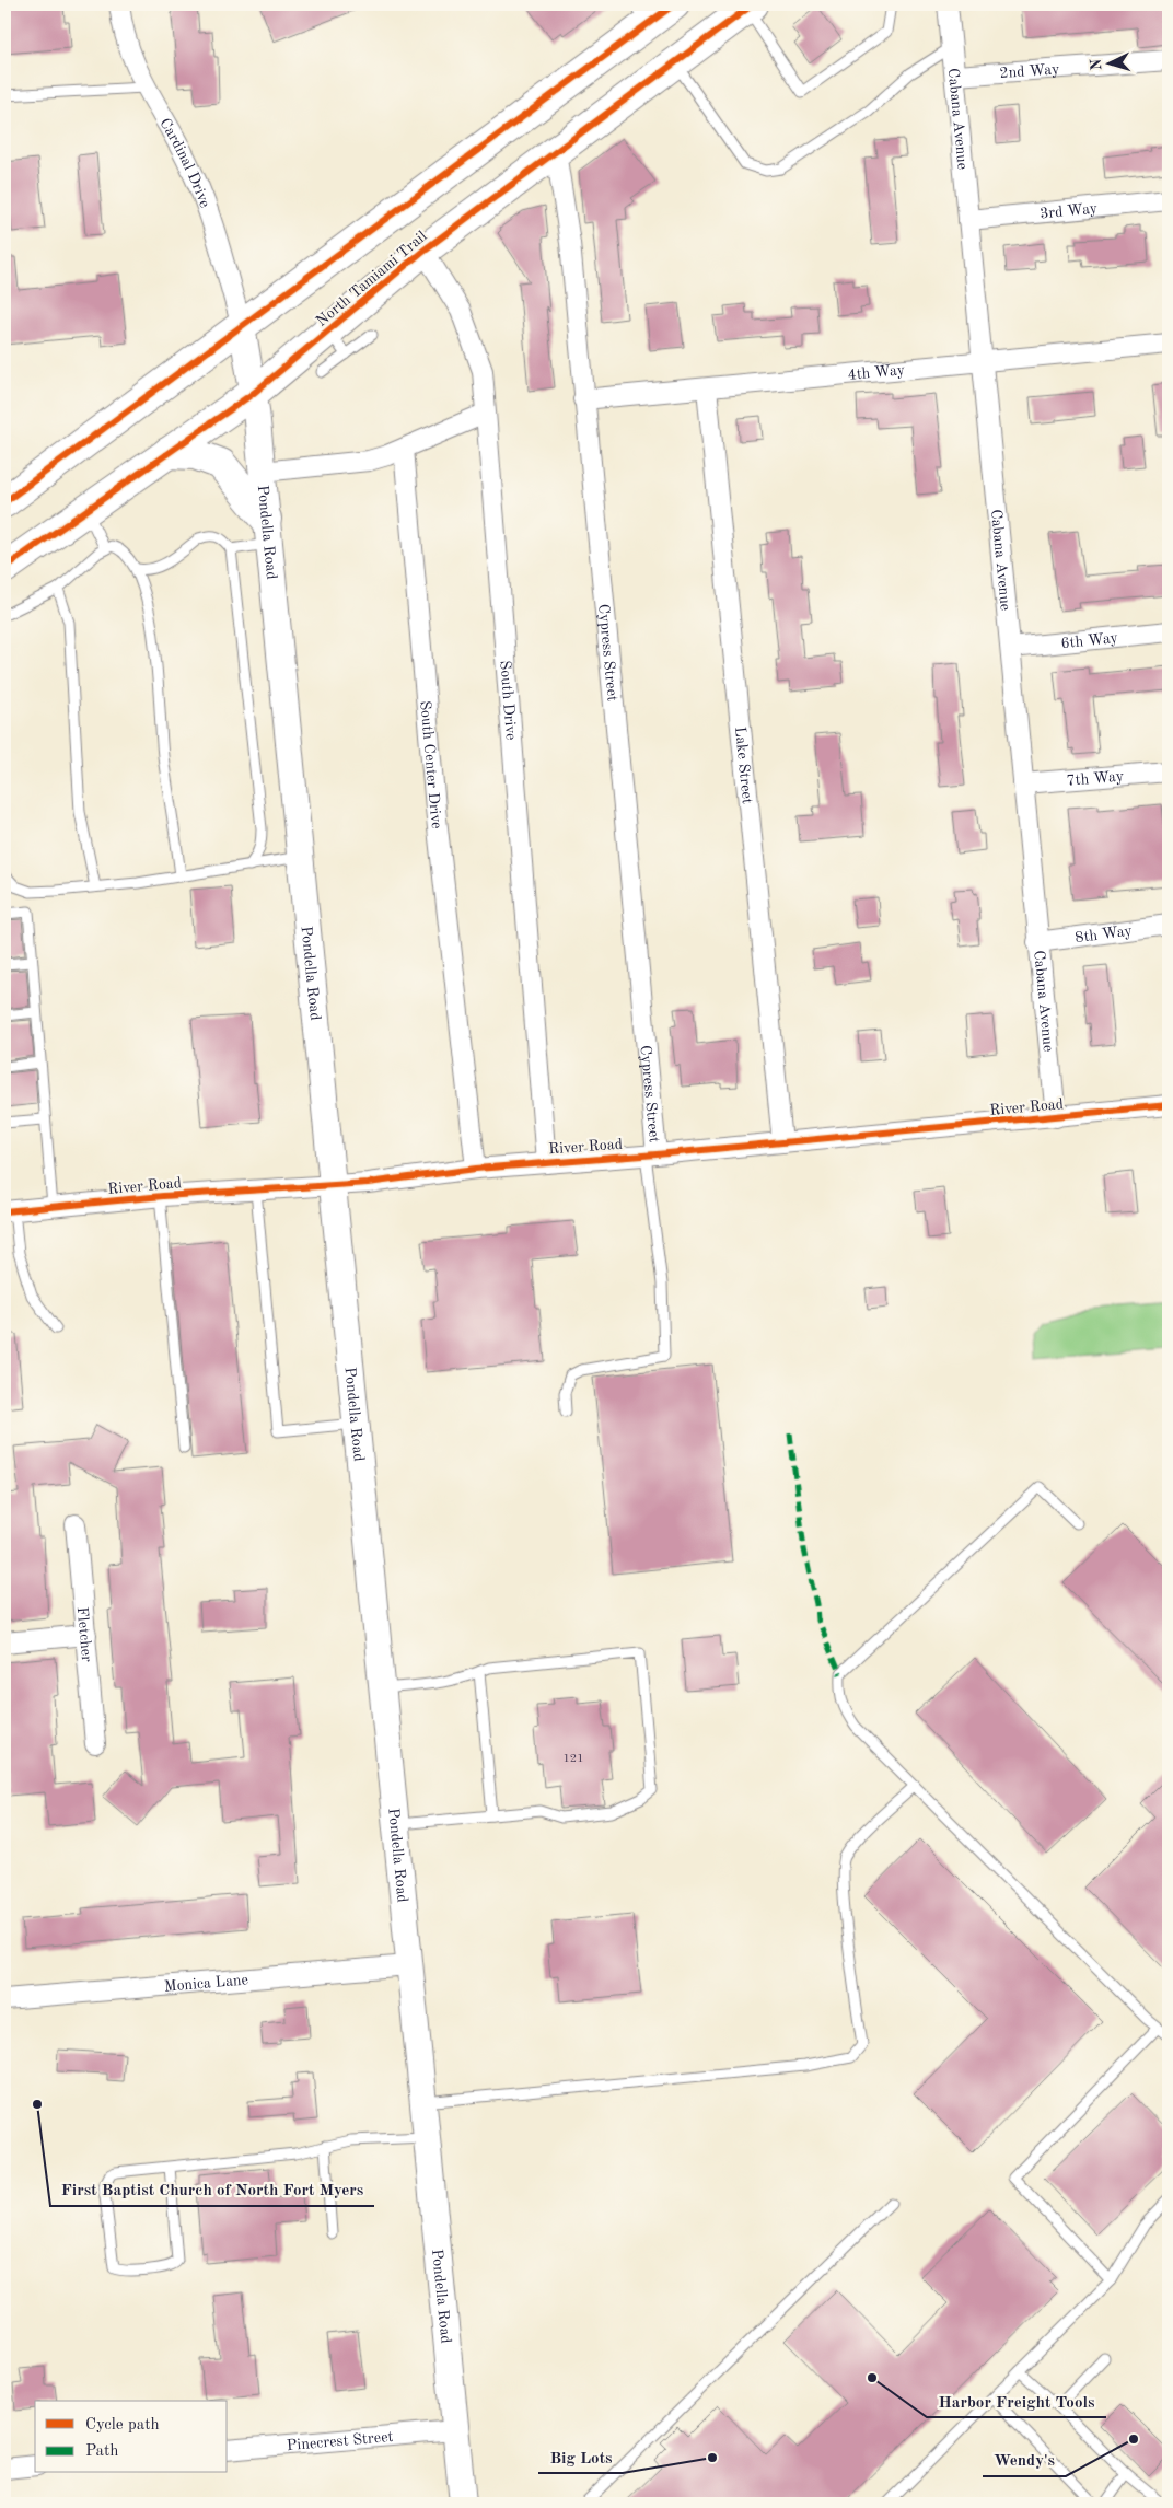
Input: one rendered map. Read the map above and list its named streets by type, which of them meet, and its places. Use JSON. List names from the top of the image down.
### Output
{
  "streets": {
    "main road": ["North Tamiami Trail", "Pondella Road"],
    "street": [
      "2nd Way",
      "Cabana Avenue",
      "Cardinal Drive",
      "3rd Way",
      "4th Way",
      "6th Way",
      "Cypress Street",
      "South Drive",
      "South Center Drive",
      "Lake Street",
      "7th Way",
      "8th Way",
      "River Road",
      "Fletcher",
      "Monica Lane",
      "Pinecrest Street"
    ]
  },
  "crossings": [
    ["2nd Way", "Cabana Avenue"],
    ["Cabana Avenue", "3rd Way"],
    ["Cabana Avenue", "4th Way"],
    ["Cabana Avenue", "6th Way"],
    ["Cabana Avenue", "7th Way"],
    ["Cabana Avenue", "8th Way"],
    ["Cabana Avenue", "River Road"],
    ["Cardinal Drive", "Pondella Road"],
    ["North Tamiami Trail", "Pondella Road"],
    ["North Tamiami Trail", "Cypress Street"],
    ["North Tamiami Trail", "South Drive"],
    ["4th Way", "Cypress Street"],
    ["4th Way", "Lake Street"],
    ["Pondella Road", "River Road"],
    ["Pondella Road", "Monica Lane"],
    ["Pondella Road", "Pinecrest Street"],
    ["Cypress Street", "River Road"],
    ["South Drive", "River Road"],
    ["South Center Drive", "River Road"],
    ["Lake Street", "River Road"]
  ],
  "places": [
    "First Baptist Church of North Fort Myers",
    "Harbor Freight Tools",
    "Wendy's",
    "Big Lots"
  ],
  "house_numbers": ["121"],
  "legend": ["Cycle path", "Path"],
  "north": "left"
}
